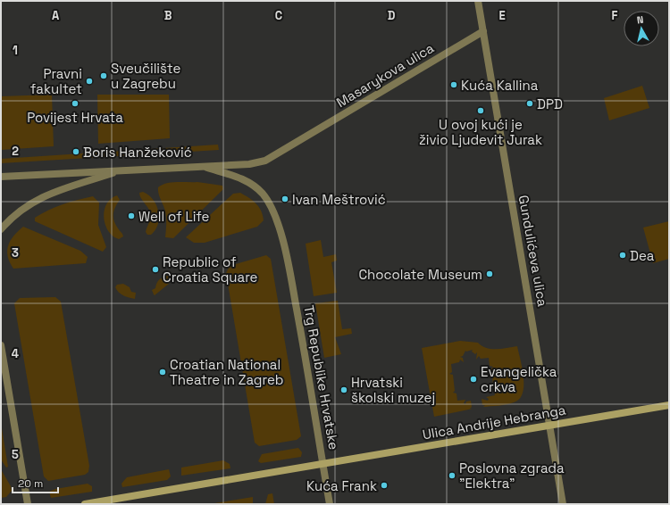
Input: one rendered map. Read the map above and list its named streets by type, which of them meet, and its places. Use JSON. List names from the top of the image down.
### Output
{
  "streets": {
    "main road": ["Trg Republike Hrvatske", "Ulica Andrije Hebranga"],
    "street": ["Masarykova ulica", "Gundulićeva ulica"]
  },
  "crossings": [
    ["Masarykova ulica", "Gundulićeva ulica"],
    ["Masarykova ulica", "Trg Republike Hrvatske"],
    ["Gundulićeva ulica", "Ulica Andrije Hebranga"],
    ["Trg Republike Hrvatske", "Ulica Andrije Hebranga"]
  ],
  "places": [
    "Sveučilište u Zagrebu",
    "Pravni fakultet",
    "Kuća Kallina",
    "Povijest Hrvata",
    "DPD",
    "U ovoj kući je živio Ljudevit Jurak",
    "Boris Hanžeković",
    "Ivan Meštrović",
    "Well of Life",
    "Dea",
    "Republic of Croatia Square",
    "Chocolate Museum",
    "Croatian National Theatre in Zagreb",
    "Evangelička crkva",
    "Hrvatski školski muzej",
    "Poslovna zgrada \"Elektra\"",
    "Kuća Frank"
  ],
  "scale_bar": "20 m",
  "north": "top",
  "grid": {
    "columns": [
      "A",
      "B",
      "C",
      "D",
      "E",
      "F"
    ],
    "rows": [
      "1",
      "2",
      "3",
      "4",
      "5"
    ]
  }
}
